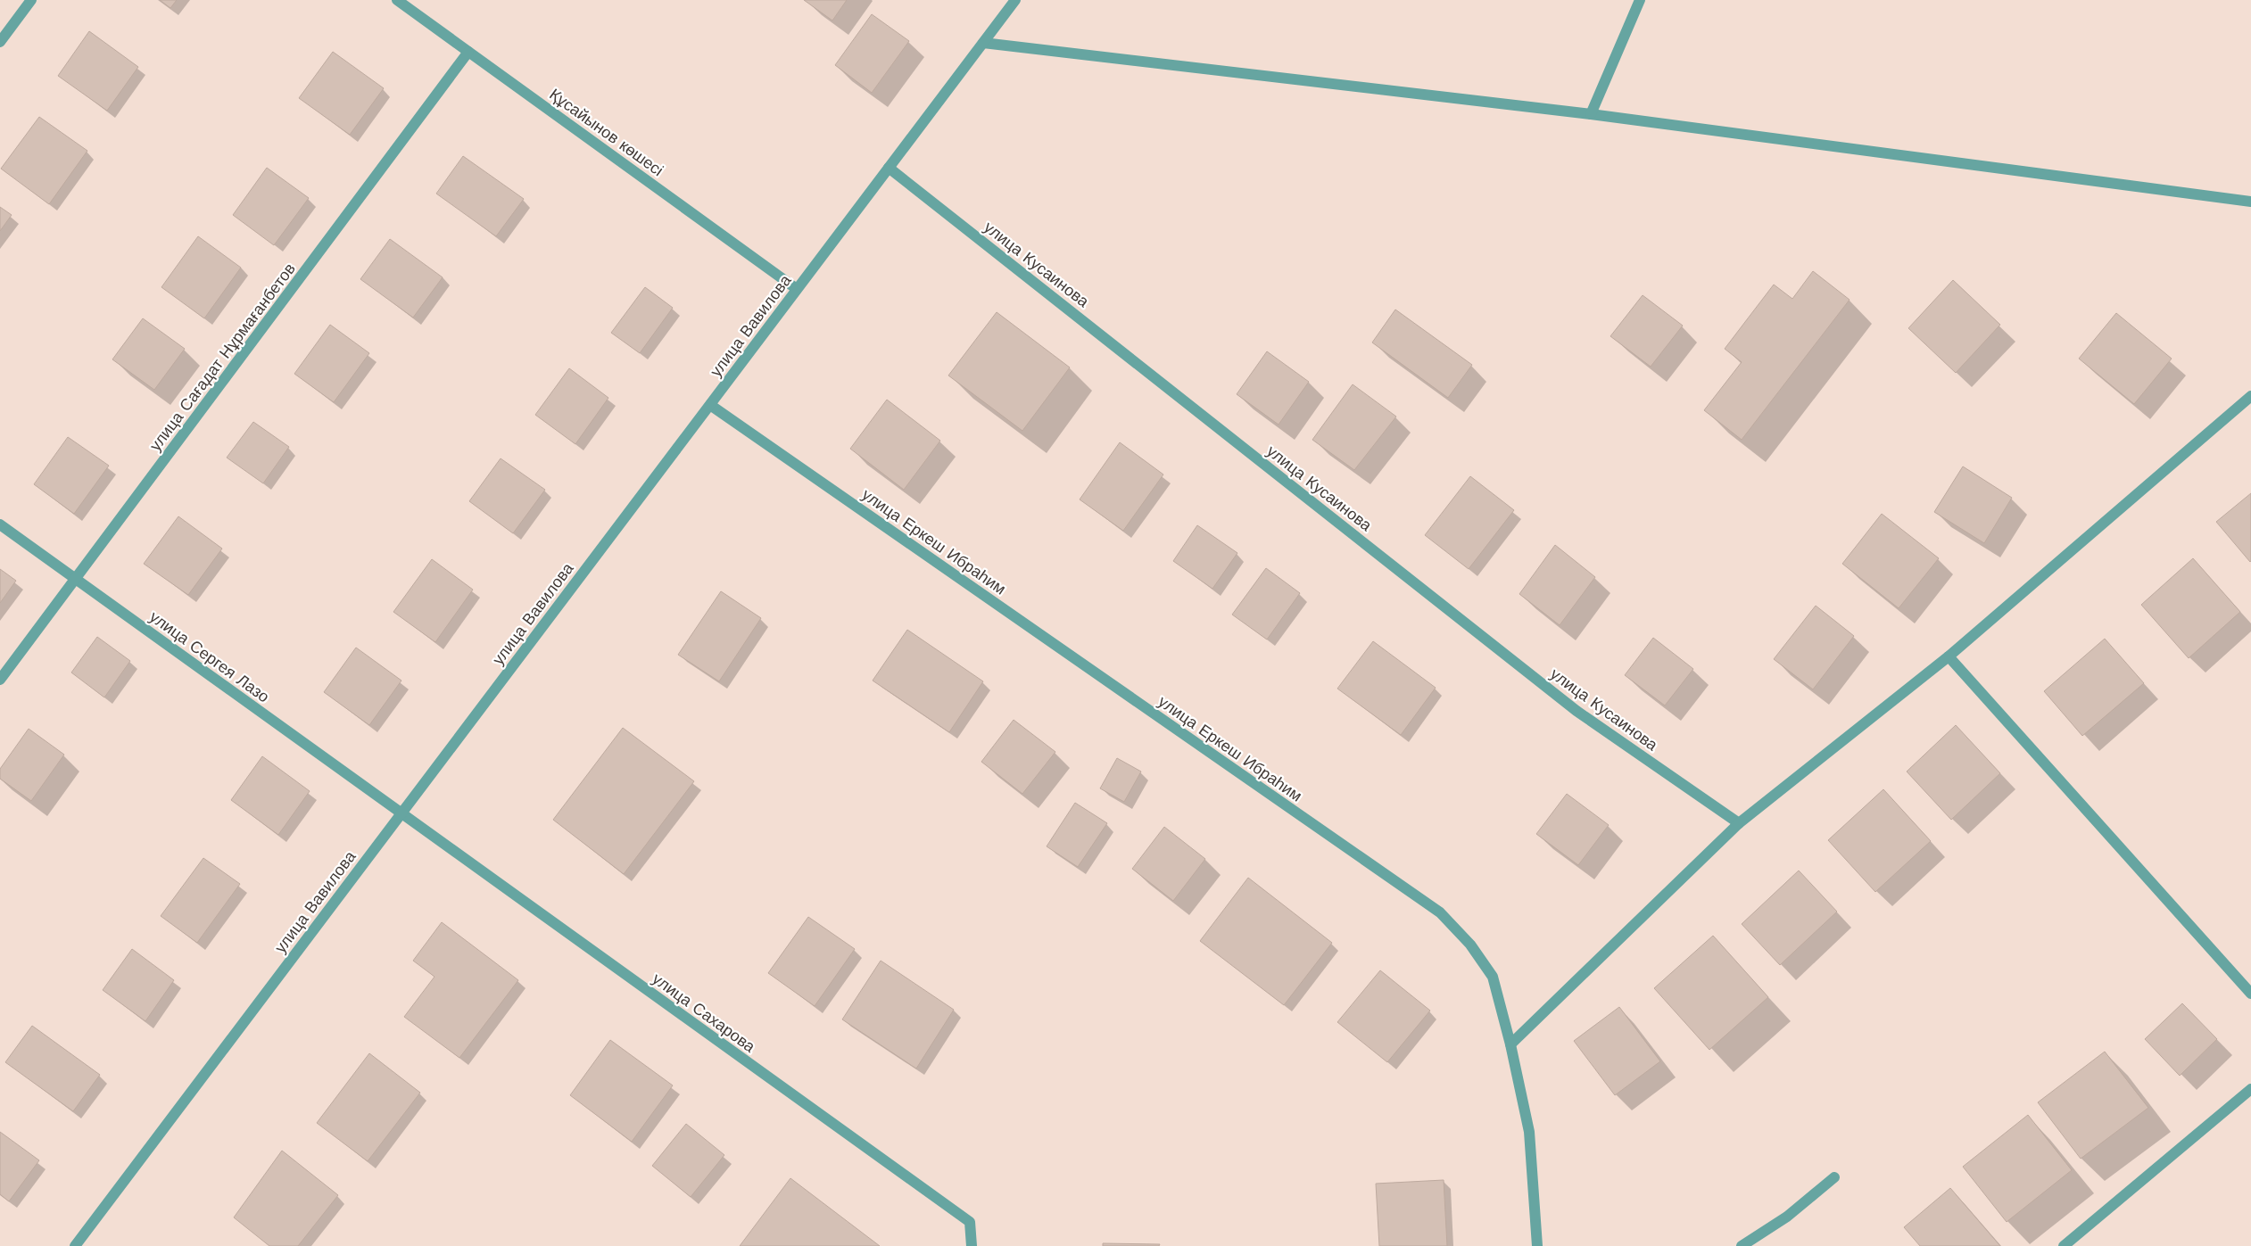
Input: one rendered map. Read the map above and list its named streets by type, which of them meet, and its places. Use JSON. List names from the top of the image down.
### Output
{
  "streets": {
    "street": [
      "Құсайынов көшесі",
      "улица Кусаинова",
      "улица Вавилова",
      "улица Сағадат Нұрмағанбетов",
      "улица Еркеш Ибраһим",
      "улица Сергея Лазо",
      "улица Сахарова"
    ]
  },
  "crossings": [
    ["Құсайынов көшесі", "улица Вавилова"],
    ["Құсайынов көшесі", "улица Сағадат Нұрмағанбетов"],
    ["улица Кусаинова", "улица Вавилова"],
    ["улица Вавилова", "улица Еркеш Ибраһим"],
    ["улица Вавилова", "улица Сергея Лазо"],
    ["улица Вавилова", "улица Сахарова"],
    ["улица Сағадат Нұрмағанбетов", "улица Сергея Лазо"],
    ["улица Сергея Лазо", "улица Сахарова"]
  ]
}
